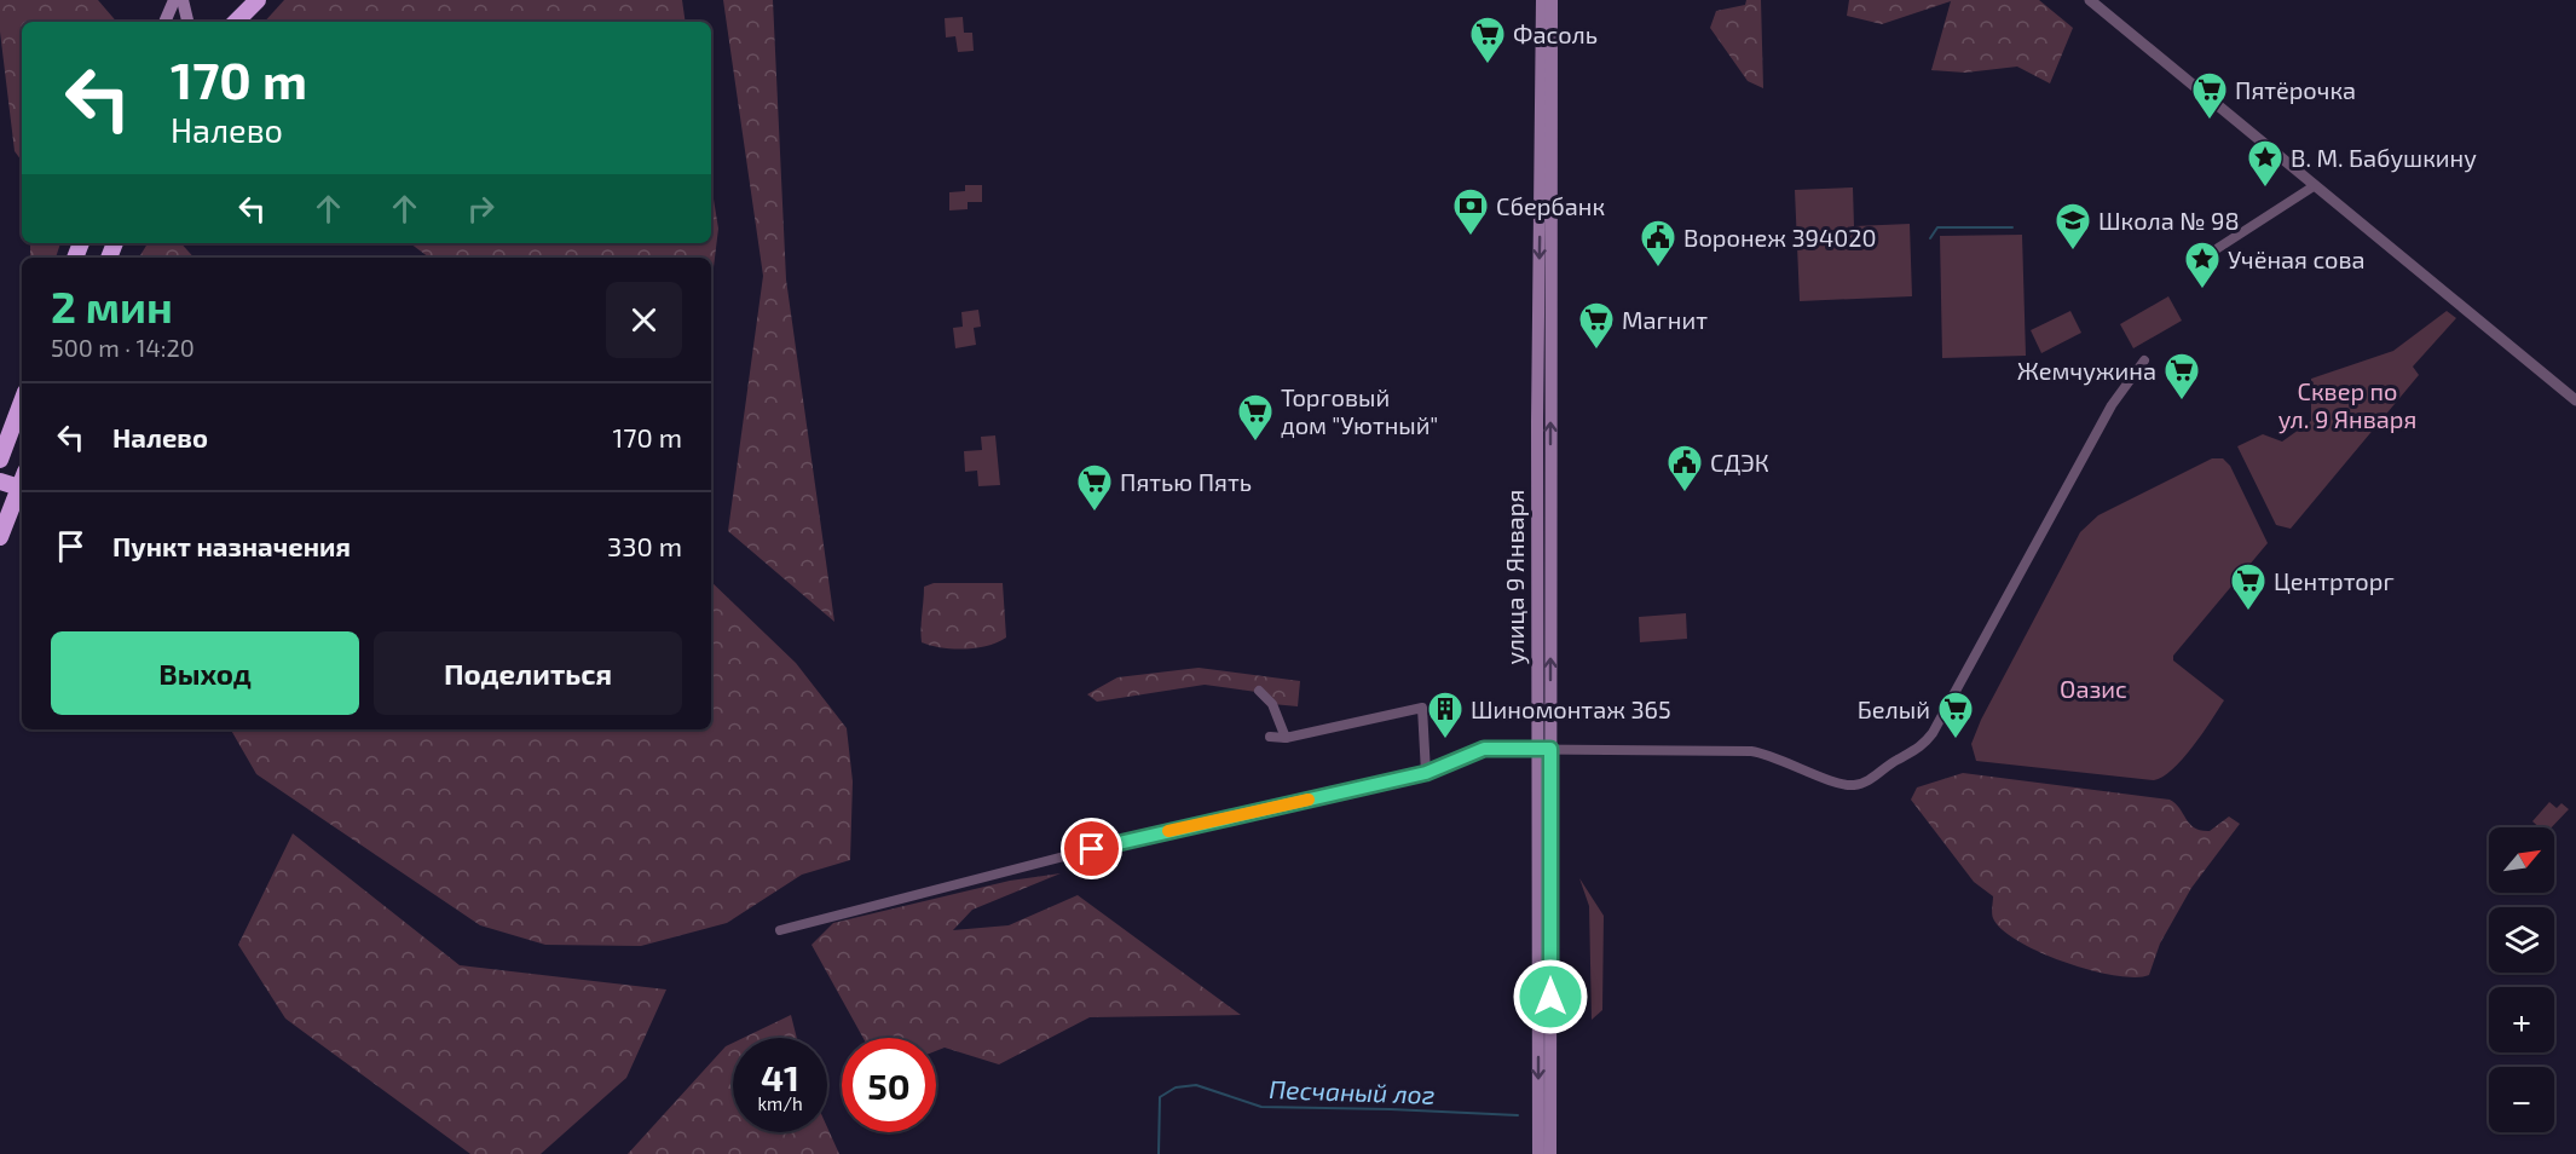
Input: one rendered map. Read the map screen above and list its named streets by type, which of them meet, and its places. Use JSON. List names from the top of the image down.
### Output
{
  "streets": {
    "main road": ["улица 9 Января"]
  },
  "water": ["Песчаный лог"],
  "parks": ["Сквер по ул. 9 Января", "Оазис"],
  "places": {
    "supermarket": [
      "Фасоль",
      "Пятёрочка",
      "Магнит",
      "Жемчужина",
      "Торговый дом \"Уютный\"",
      "Пятью Пять",
      "Центрторг",
      "Белый"
    ],
    "place": ["В. М. Бабушкину", "Учёная сова"],
    "bank": ["Сбербанк"],
    "school or university": ["Школа № 98"],
    "public building": ["Воронеж 394020", "СДЭК"],
    "building": ["Шиномонтаж 365"]
  },
  "north": "top right",
  "page": {
    "turn": ["170 m", "Налево"],
    "heading": ["2 мин", "500 m · 14:20"],
    "list": [
      {
        "name": "Налево",
        "value": "170 m"
      },
      {
        "name": "Пункт назначения",
        "value": "330 m"
      }
    ],
    "buttons": ["Выход", "Поделиться"],
    "map_buttons": ["+", "−"],
    "speed": "41 km/h",
    "limit": "50"
  }
}
